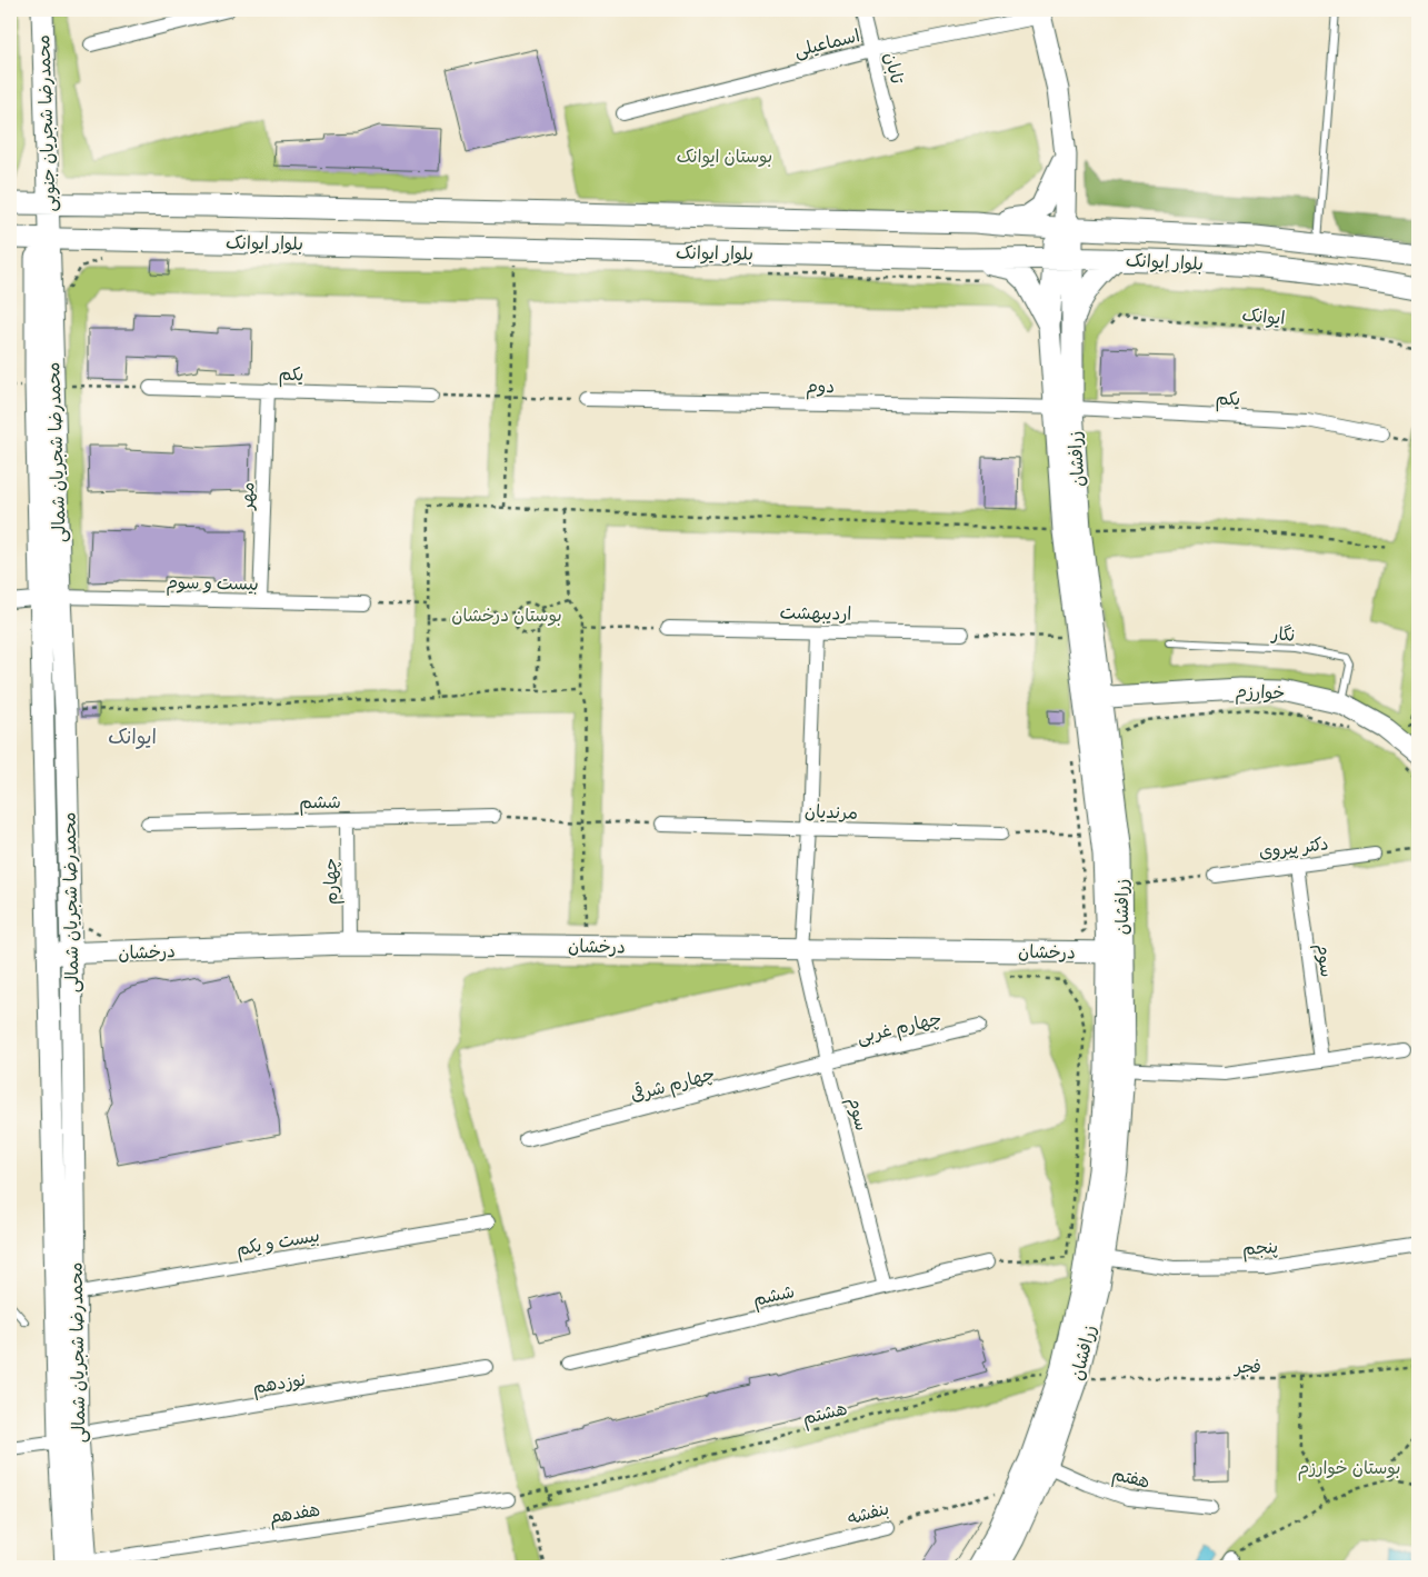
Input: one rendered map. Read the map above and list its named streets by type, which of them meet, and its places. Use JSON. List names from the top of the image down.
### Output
{
  "streets": {
    "street": [
      "اسماعیلی",
      "تابان",
      "محمدرضا شجریان جنوبی",
      "بلوار ایوانک",
      "یکم",
      "دوم",
      "محمدرضا شجریان شمالی",
      "زرافشان",
      "مهر",
      "بیست و سوم",
      "اردیبهشت",
      "خوارزم",
      "ششم",
      "مرنديان",
      "دکتر پیروی",
      "چهارم",
      "درخشان",
      "سوم",
      "چهارم غربی",
      "چهارم شرقی",
      "بیست و یکم",
      "پنجم",
      "نوزدهم",
      "هفتم",
      "هفدهم",
      "بنفشه"
    ],
    "lane": ["نگار"],
    "path": ["ایوانک", "فجر", "هشتم"]
  },
  "crossings": [
    ["اسماعیلی", "تابان"],
    ["محمدرضا شجریان جنوبی", "بلوار ایوانک"],
    ["بلوار ایوانک", "محمدرضا شجریان شمالی"],
    ["بلوار ایوانک", "زرافشان"],
    ["یکم", "دوم"],
    ["یکم", "زرافشان"],
    ["یکم", "مهر"],
    ["دوم", "زرافشان"],
    ["محمدرضا شجریان شمالی", "بیست و سوم"],
    ["محمدرضا شجریان شمالی", "درخشان"],
    ["محمدرضا شجریان شمالی", "بیست و یکم"],
    ["محمدرضا شجریان شمالی", "نوزدهم"],
    ["محمدرضا شجریان شمالی", "هفدهم"],
    ["زرافشان", "خوارزم"],
    ["زرافشان", "درخشان"],
    ["زرافشان", "پنجم"],
    ["زرافشان", "فجر"],
    ["زرافشان", "هشتم"],
    ["زرافشان", "هفتم"],
    ["زرافشان", "بنفشه"],
    ["مهر", "بیست و سوم"],
    ["اردیبهشت", "سوم"],
    ["نگار", "خوارزم"],
    ["ششم", "چهارم"],
    ["ششم", "سوم"],
    ["مرنديان", "سوم"],
    ["دکتر پیروی", "سوم"],
    ["چهارم", "درخشان"],
    ["درخشان", "سوم"],
    ["سوم", "چهارم غربی"],
    ["سوم", "چهارم شرقی"],
    ["چهارم غربی", "چهارم شرقی"],
    ["فجر", "هشتم"]
  ],
  "districts": ["ایوانک"],
  "parks": ["بوستان ایوانک", "بوستان درخشان", "بوستان خوارزم"]
}
